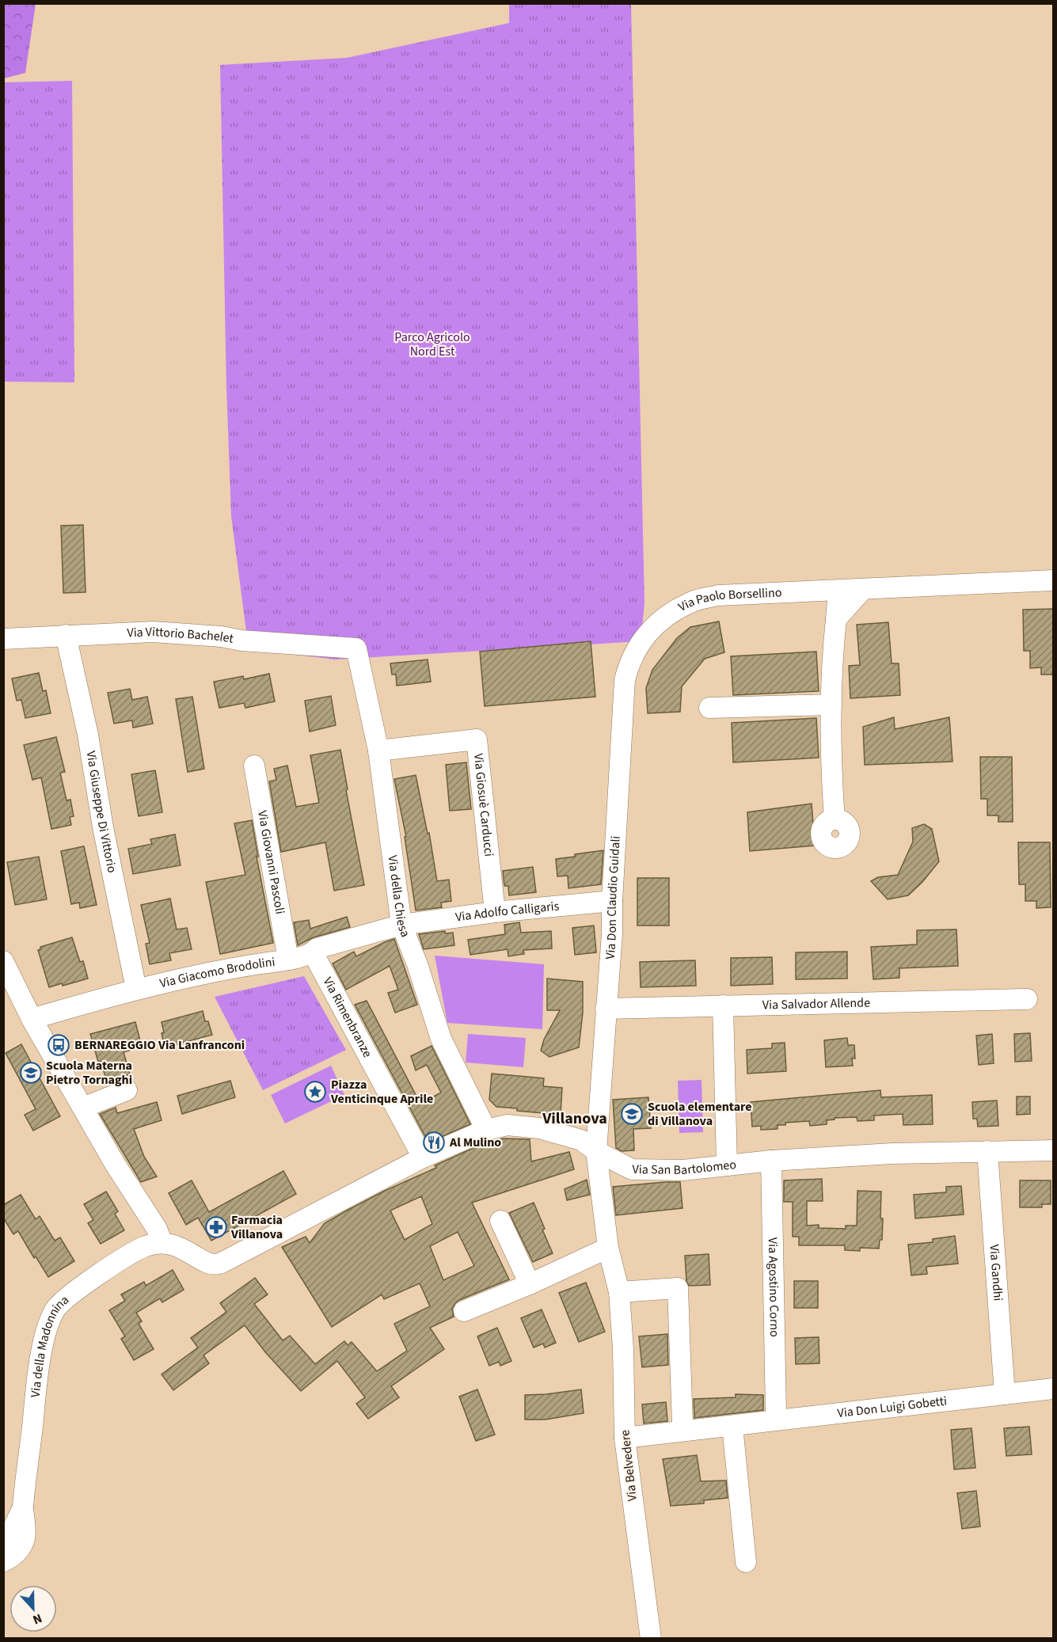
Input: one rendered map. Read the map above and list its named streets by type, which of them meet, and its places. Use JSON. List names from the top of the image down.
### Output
{
  "streets": {
    "street": [
      "Via Paolo Borsellino",
      "Via Vittorio Bachelet",
      "Via Giosuè Carducci",
      "Via Giuseppe Di Vittorio",
      "Via Giovanni Pascoli",
      "Via della Chiesa",
      "Via Don Claudio Guidali",
      "Via Adolfo Calligaris",
      "Via Giacomo Brodolini",
      "Via Salvador Allende",
      "Via Rimenbranze",
      "Via San Bartolomeo",
      "Via Gandhi",
      "Via Agostino Corno",
      "Via della Madonnina",
      "Via Don Luigi Gobetti",
      "Via Belvedere"
    ]
  },
  "crossings": [
    ["Via Paolo Borsellino", "Via Don Claudio Guidali"],
    ["Via Vittorio Bachelet", "Via Giuseppe Di Vittorio"],
    ["Via Vittorio Bachelet", "Via della Chiesa"],
    ["Via Giosuè Carducci", "Via della Chiesa"],
    ["Via Giosuè Carducci", "Via Adolfo Calligaris"],
    ["Via Giuseppe Di Vittorio", "Via Giacomo Brodolini"],
    ["Via Giovanni Pascoli", "Via Giacomo Brodolini"],
    ["Via della Chiesa", "Via Adolfo Calligaris"],
    ["Via della Chiesa", "Via Giacomo Brodolini"],
    ["Via della Chiesa", "Via San Bartolomeo"],
    ["Via Don Claudio Guidali", "Via Adolfo Calligaris"],
    ["Via Don Claudio Guidali", "Via Salvador Allende"],
    ["Via Don Claudio Guidali", "Via San Bartolomeo"],
    ["Via Don Claudio Guidali", "Via Belvedere"],
    ["Via Adolfo Calligaris", "Via Giacomo Brodolini"],
    ["Via Giacomo Brodolini", "Via Rimenbranze"],
    ["Via Rimenbranze", "Via San Bartolomeo"],
    ["Via San Bartolomeo", "Via Gandhi"],
    ["Via San Bartolomeo", "Via Agostino Corno"],
    ["Via San Bartolomeo", "Via della Madonnina"],
    ["Via San Bartolomeo", "Via Belvedere"],
    ["Via Gandhi", "Via Don Luigi Gobetti"],
    ["Via Don Luigi Gobetti", "Via Belvedere"]
  ],
  "districts": ["Villanova"],
  "parks": ["Parco Agricolo Nord Est"],
  "places": {
    "bus stop": ["BERNAREGGIO Via Lanfranconi"],
    "school or university": ["Scuola Materna Pietro Tornaghi", "Scuola elementare di Villanova"],
    "place": ["Piazza Venticinque Aprile"],
    "restaurant": ["Al Mulino"],
    "pharmacy": ["Farmacia Villanova"]
  },
  "north": "bottom"
}
